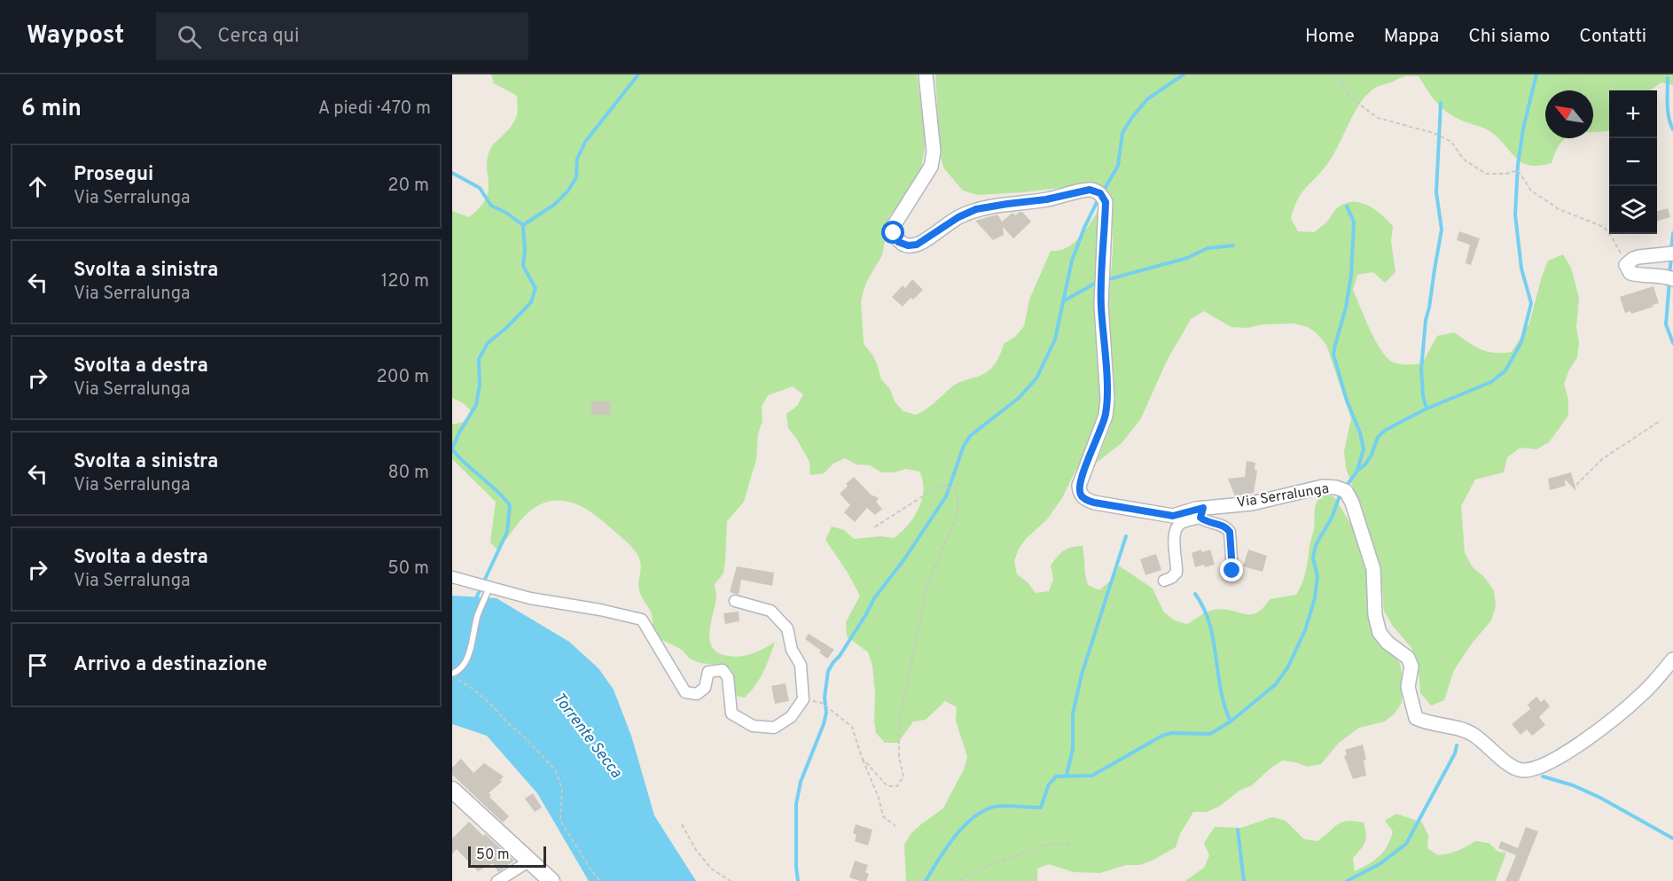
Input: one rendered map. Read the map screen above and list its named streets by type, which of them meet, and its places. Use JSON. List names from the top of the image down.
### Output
{
  "streets": {
    "street": ["Via Serralunga"]
  },
  "water": ["Torrente Secca"],
  "scale_bar": "50 m",
  "north": "top left",
  "page": {
    "header": "Waypost",
    "search": "Cerca qui",
    "nav": [
      "Home",
      "Mappa",
      "Chi siamo",
      "Contatti"
    ],
    "heading": ["6 min", "A piedi · 470 m"],
    "map_buttons": ["+", "−"],
    "list": [
      ["Prosegui", "Via Serralunga", "20 m"],
      ["Svolta a sinistra", "Via Serralunga", "120 m"],
      ["Svolta a destra", "Via Serralunga", "200 m"],
      ["Svolta a sinistra", "Via Serralunga", "80 m"],
      ["Svolta a destra", "Via Serralunga", "50 m"],
      "Arrivo a destinazione"
    ],
    "scale": "50 m"
  }
}
